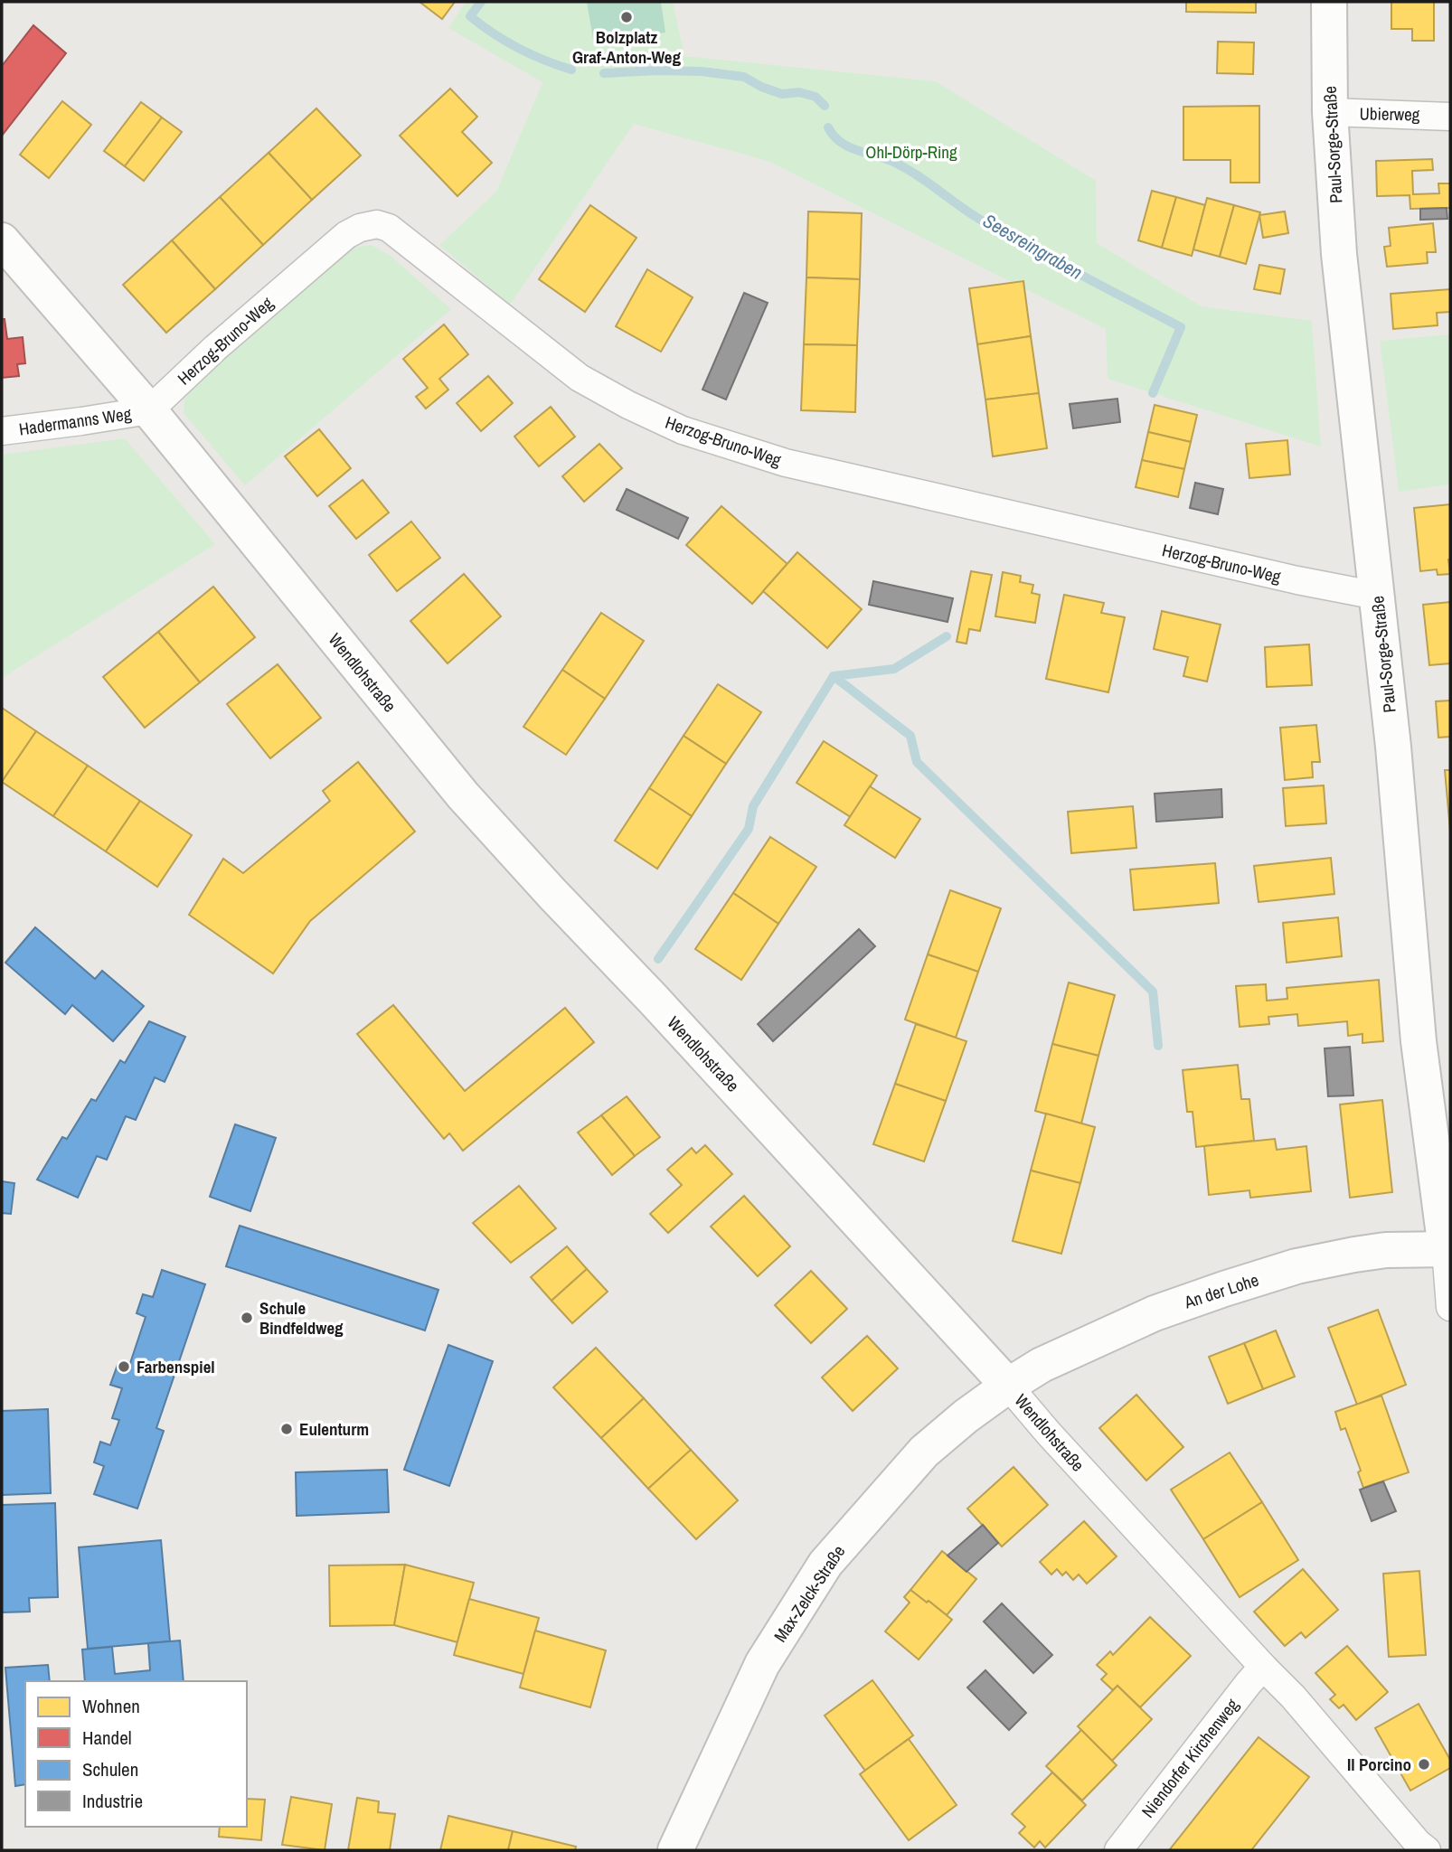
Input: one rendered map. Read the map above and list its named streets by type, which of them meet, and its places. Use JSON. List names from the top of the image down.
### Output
{
  "streets": {
    "street": [
      "Ubierweg",
      "Paul-Sorge-Straße",
      "Herzog-Bruno-Weg",
      "Hadermanns Weg",
      "Wendlohstraße",
      "An der Lohe",
      "Max-Zelck-Straße",
      "Niendorfer Kirchenweg"
    ]
  },
  "crossings": [
    ["Ubierweg", "Paul-Sorge-Straße"],
    ["Paul-Sorge-Straße", "Herzog-Bruno-Weg"],
    ["Paul-Sorge-Straße", "An der Lohe"],
    ["Herzog-Bruno-Weg", "Hadermanns Weg"],
    ["Herzog-Bruno-Weg", "Wendlohstraße"],
    ["Hadermanns Weg", "Wendlohstraße"],
    ["Wendlohstraße", "An der Lohe"],
    ["Wendlohstraße", "Max-Zelck-Straße"],
    ["Wendlohstraße", "Niendorfer Kirchenweg"],
    ["An der Lohe", "Max-Zelck-Straße"]
  ],
  "water": ["Seesreingraben"],
  "parks": ["Ohl-Dörp-Ring"],
  "places": [
    "Bolzplatz Graf-Anton-Weg",
    "Schule Bindfeldweg",
    "Farbenspiel",
    "Eulenturm",
    "Il Porcino"
  ],
  "legend": [
    "Wohnen",
    "Handel",
    "Schulen",
    "Industrie"
  ]
}
